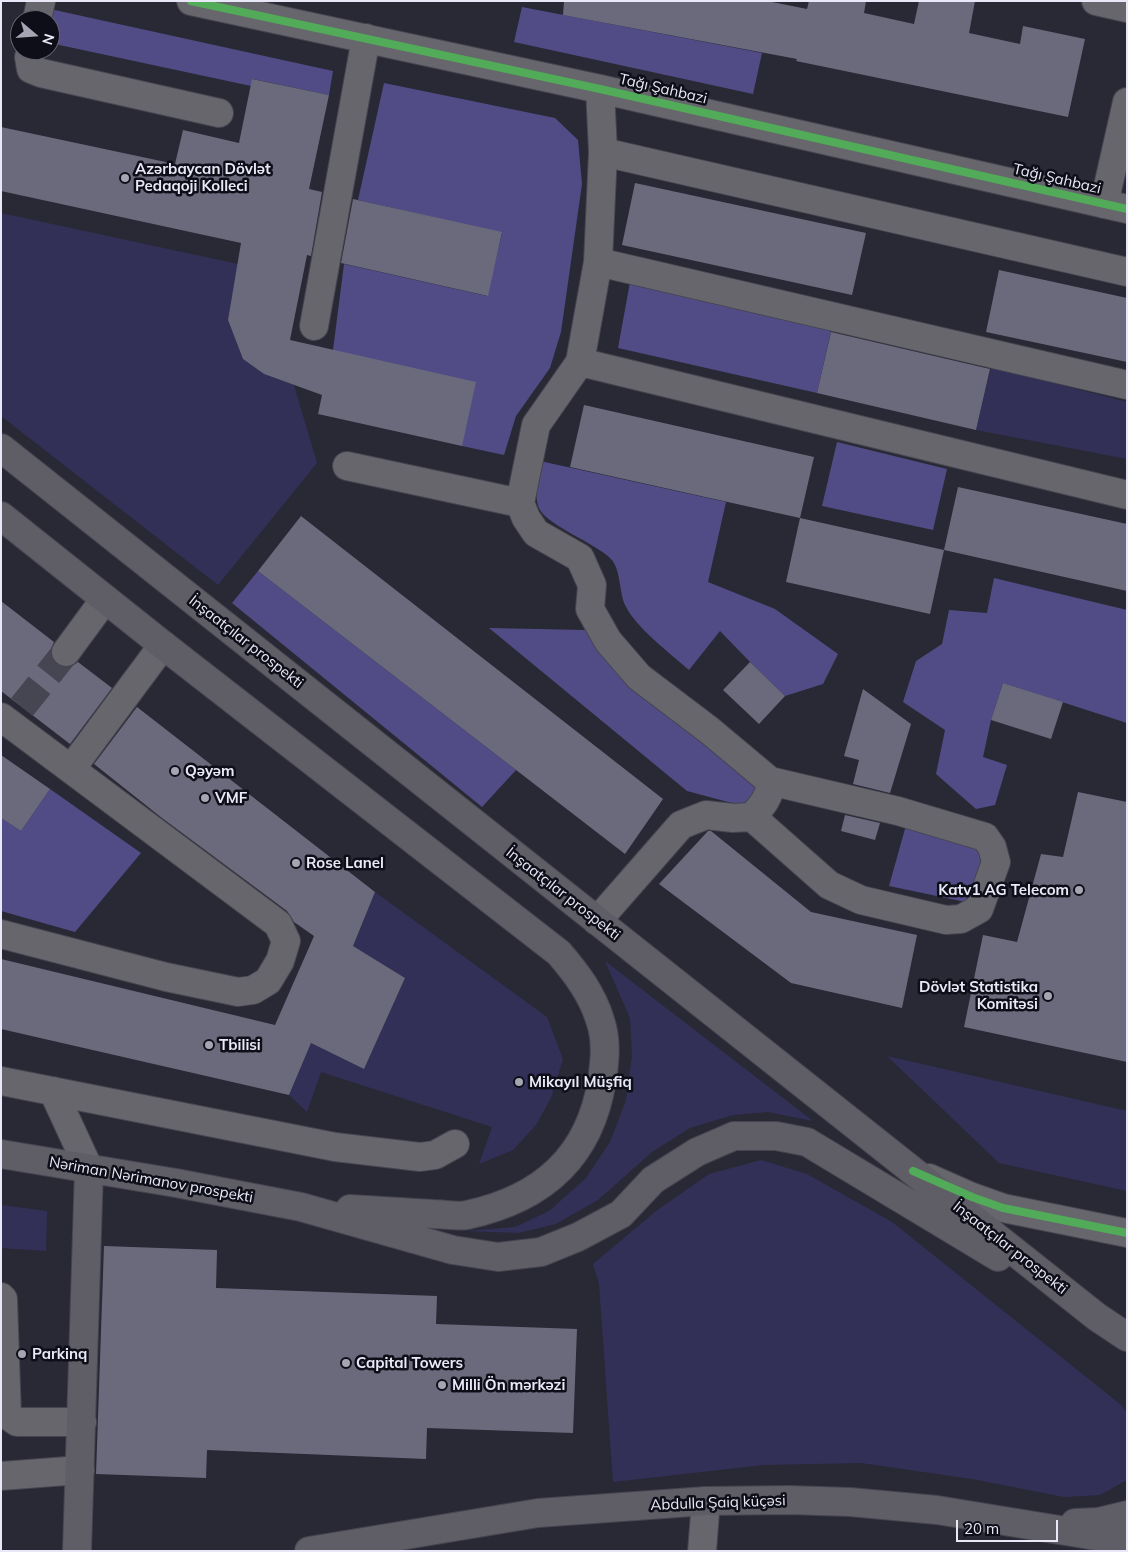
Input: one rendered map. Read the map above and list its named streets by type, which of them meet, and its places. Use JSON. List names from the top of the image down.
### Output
{
  "streets": {
    "main road": ["İnşaatçılar prospekti", "Nəriman Nərimanov prospekti", "Abdulla Şaiq küçəsi"],
    "street": ["Tağı Şahbazi"]
  },
  "places": [
    "Azərbaycan Dövlət Pedaqoji Kolleci",
    "Qəyəm",
    "VMF",
    "Rose Lanel",
    "Katv1 AG Telecom",
    "Dövlət Statistika Komitəsi",
    "Tbilisi",
    "Mikayıl Müşfiq",
    "Parkinq",
    "Capital Towers",
    "Milli Ön mərkəzi"
  ],
  "scale_bar": "20 m",
  "north": "right"
}
